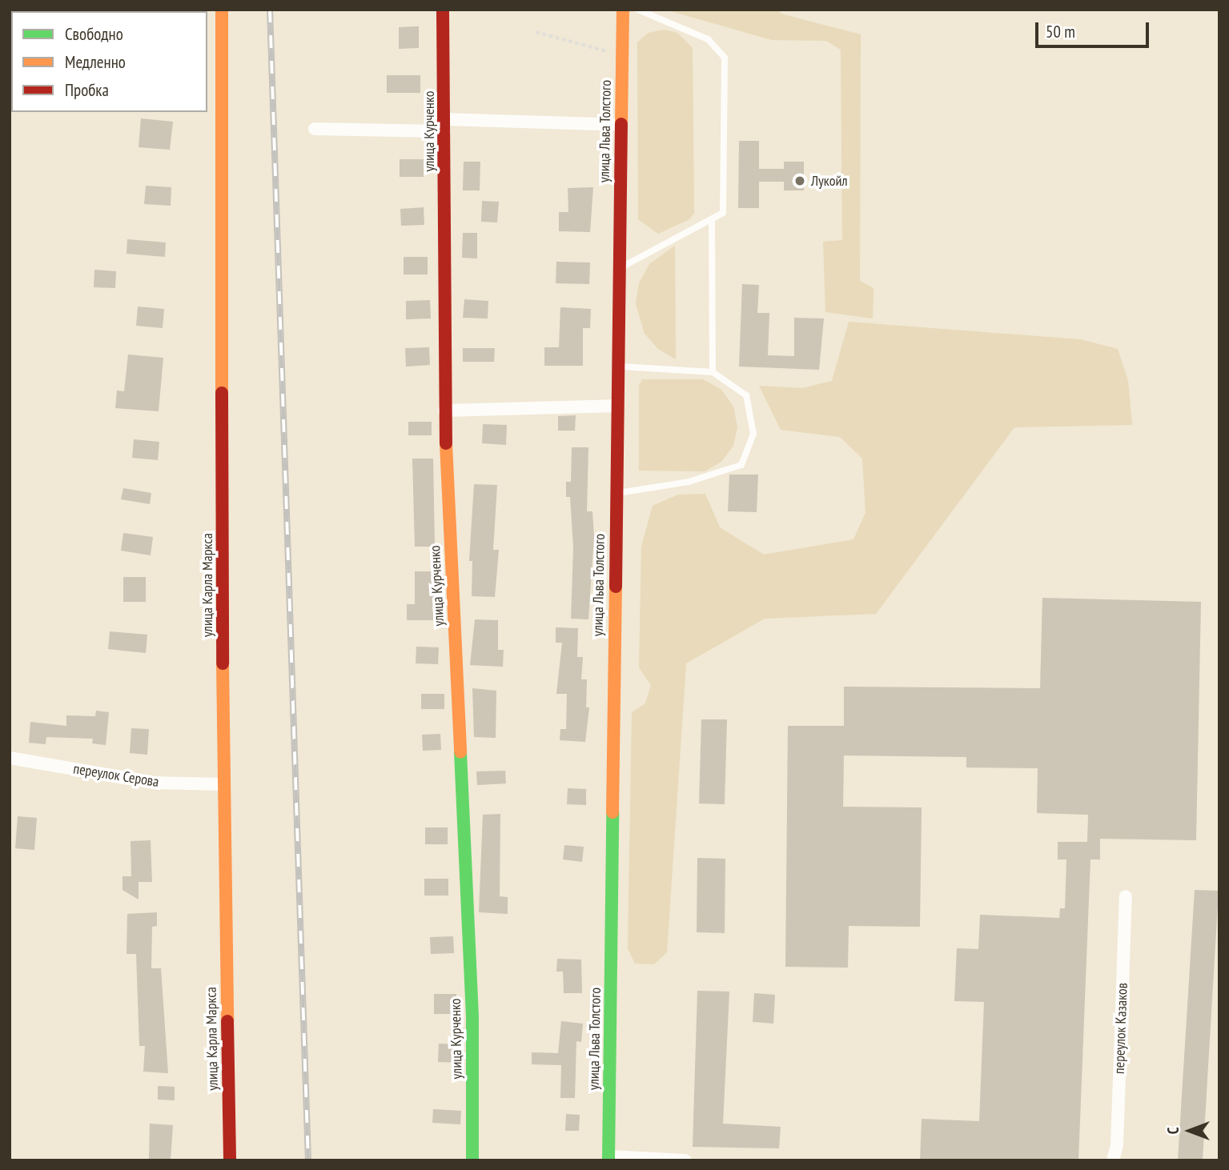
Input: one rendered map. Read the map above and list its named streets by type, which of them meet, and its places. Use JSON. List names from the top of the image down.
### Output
{
  "streets": {
    "street": [
      "улица Курченко",
      "улица Льва Толстого",
      "улица Карла Маркса",
      "переулок Серова",
      "переулок Казаков"
    ]
  },
  "crossings": [
    ["улица Карла Маркса", "переулок Серова"]
  ],
  "places": ["Лукойл"],
  "legend": ["Свободно", "Медленно", "Пробка"],
  "scale_bar": "50 m",
  "north": "left"
}
